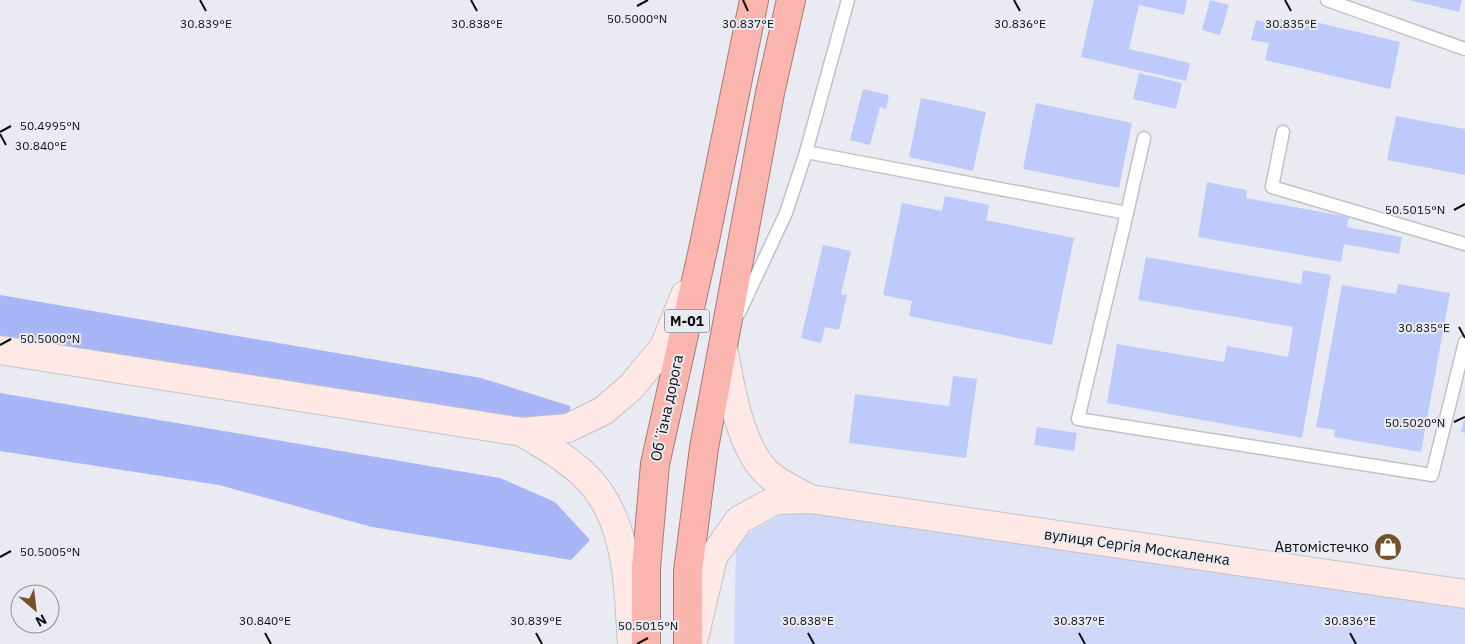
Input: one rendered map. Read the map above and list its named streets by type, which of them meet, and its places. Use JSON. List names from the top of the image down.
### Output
{
  "streets": {
    "highway": ["М-01", "Обʼїзна дорога"],
    "main road": ["вулиця Сергія Москаленка"]
  },
  "places": {
    "shop": ["Автомістечко"]
  },
  "north": "bottom right",
  "coordinates": [
    "50.5000°N",
    "30.839°E",
    "30.838°E",
    "30.837°E",
    "30.836°E",
    "30.835°E",
    "50.4995°N",
    "30.840°E",
    "50.5015°N",
    "50.5020°N",
    "50.5005°N"
  ]
}
